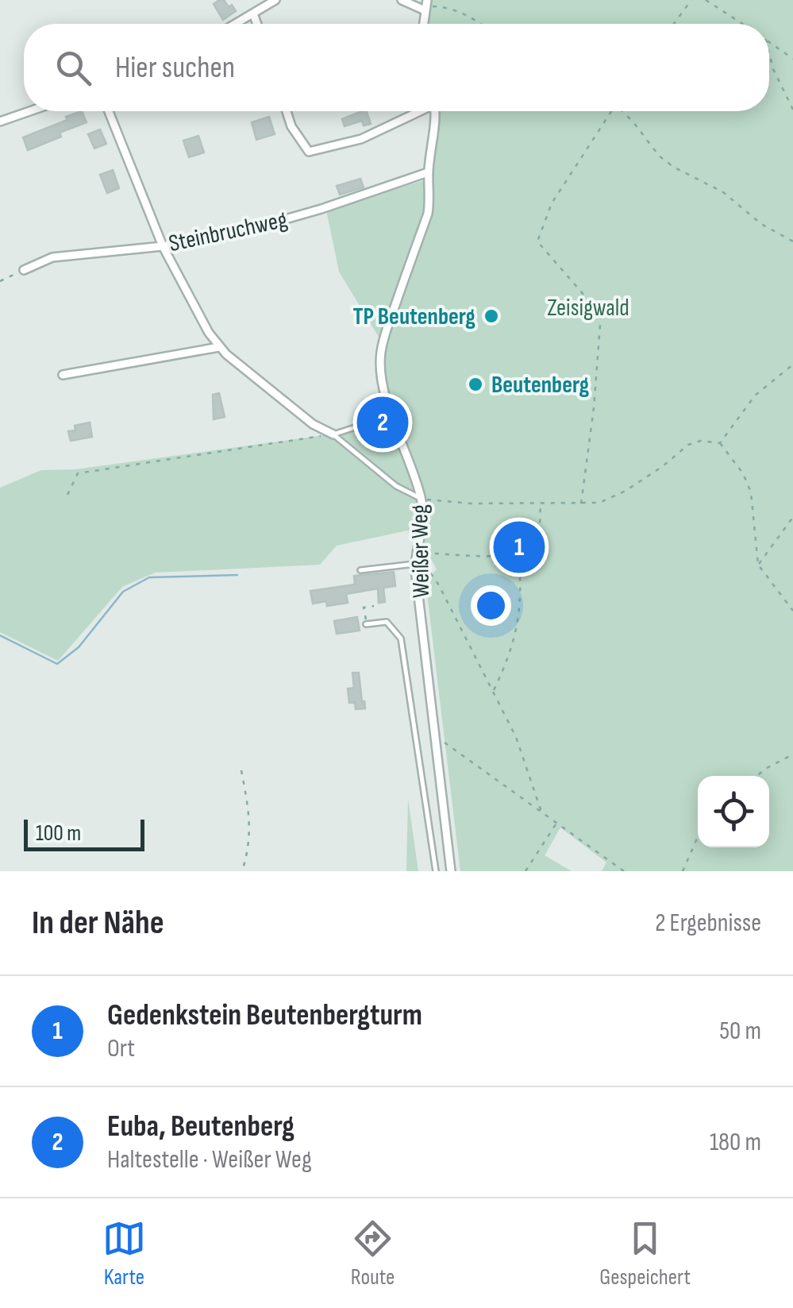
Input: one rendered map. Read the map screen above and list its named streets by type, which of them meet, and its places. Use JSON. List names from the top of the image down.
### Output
{
  "streets": {
    "street": ["Steinbruchweg", "Weißer Weg"]
  },
  "crossings": [
    ["Steinbruchweg", "Weißer Weg"]
  ],
  "parks": ["Zeisigwald"],
  "places": ["TP Beutenberg", "Beutenberg"],
  "scale_bar": "100 m",
  "page": {
    "search": "Hier suchen",
    "pins": ["2", "1"],
    "scale": "100 m",
    "heading": ["In der Nähe", "2 Ergebnisse"],
    "list": [
      {
        "mark": "1",
        "name": "Gedenkstein Beutenbergturm",
        "note": "Ort",
        "value": "50 m"
      },
      {
        "mark": "2",
        "name": "Euba, Beutenberg",
        "note": "Haltestelle · Weißer Weg",
        "value": "180 m"
      }
    ],
    "nav": ["Karte", "Route", "Gespeichert"]
  }
}
